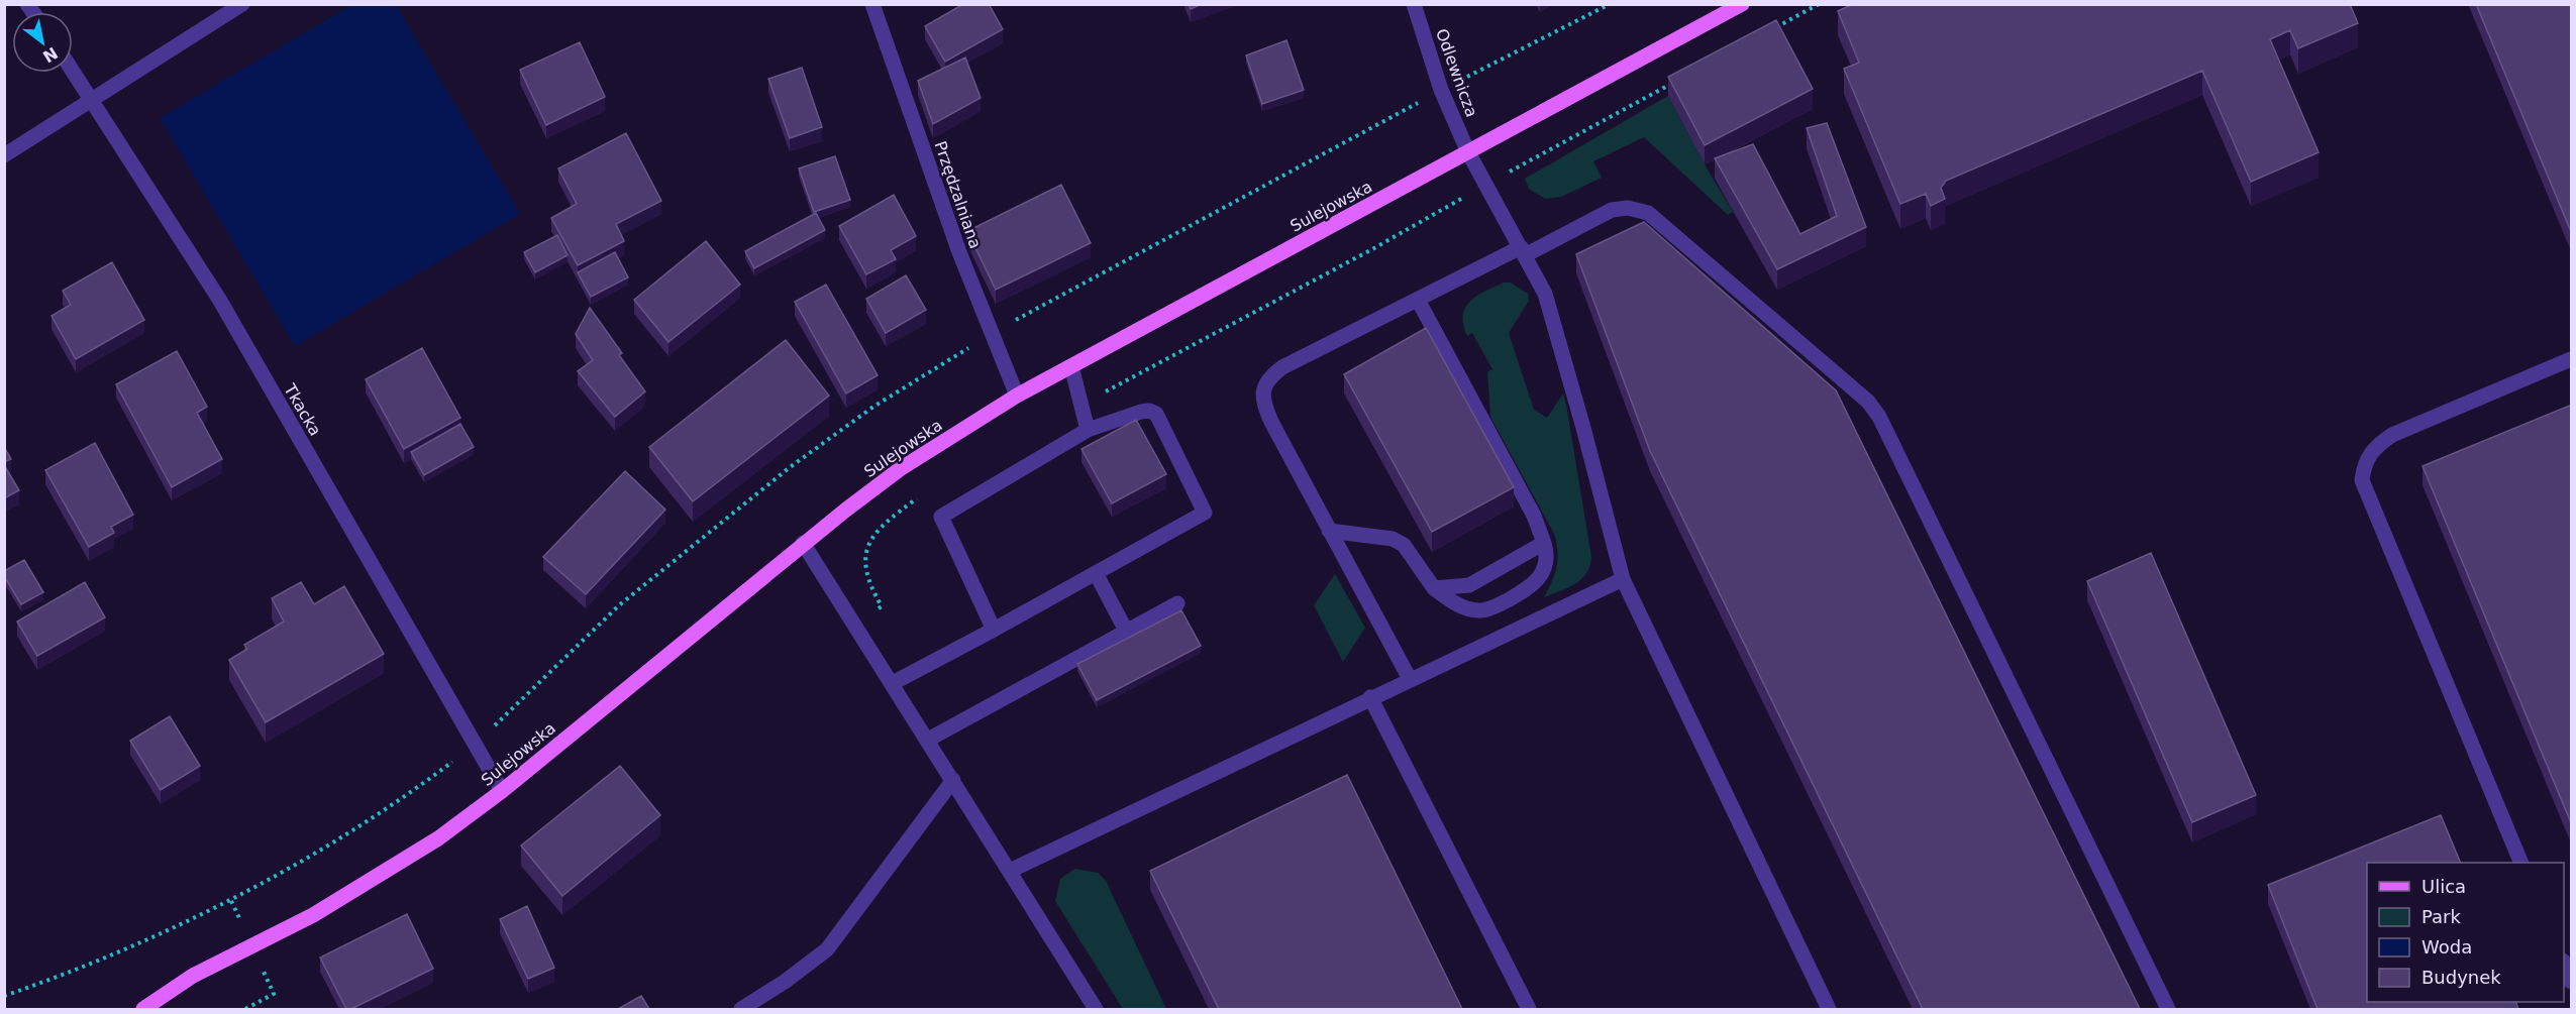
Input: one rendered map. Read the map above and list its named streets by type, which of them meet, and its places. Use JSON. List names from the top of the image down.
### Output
{
  "streets": {
    "main road": ["Sulejowska"],
    "street": ["Odlewnicza", "Przędzalniana", "Tkacka"]
  },
  "crossings": [
    ["Odlewnicza", "Sulejowska"],
    ["Przędzalniana", "Sulejowska"],
    ["Sulejowska", "Tkacka"]
  ],
  "legend": [
    "Ulica",
    "Park",
    "Woda",
    "Budynek"
  ],
  "north": "bottom right"
}
